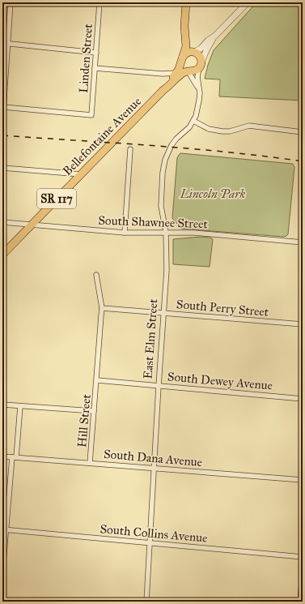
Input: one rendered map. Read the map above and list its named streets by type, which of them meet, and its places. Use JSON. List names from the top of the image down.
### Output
{
  "streets": {
    "main road": ["Bellefontaine Avenue", "SR 117"],
    "street": [
      "Linden Street",
      "South Shawnee Street",
      "South Perry Street",
      "East Elm Street",
      "South Dewey Avenue",
      "Hill Street",
      "South Dana Avenue",
      "South Collins Avenue"
    ]
  },
  "crossings": [
    ["Bellefontaine Avenue", "SR 117"],
    ["Bellefontaine Avenue", "South Shawnee Street"],
    ["Bellefontaine Avenue", "East Elm Street"],
    ["SR 117", "East Elm Street"],
    ["South Shawnee Street", "East Elm Street"],
    ["South Perry Street", "East Elm Street"],
    ["South Perry Street", "Hill Street"],
    ["East Elm Street", "South Dewey Avenue"],
    ["East Elm Street", "South Dana Avenue"],
    ["East Elm Street", "South Collins Avenue"],
    ["South Dewey Avenue", "Hill Street"],
    ["Hill Street", "South Dana Avenue"]
  ],
  "parks": ["Lincoln Park"]
}
